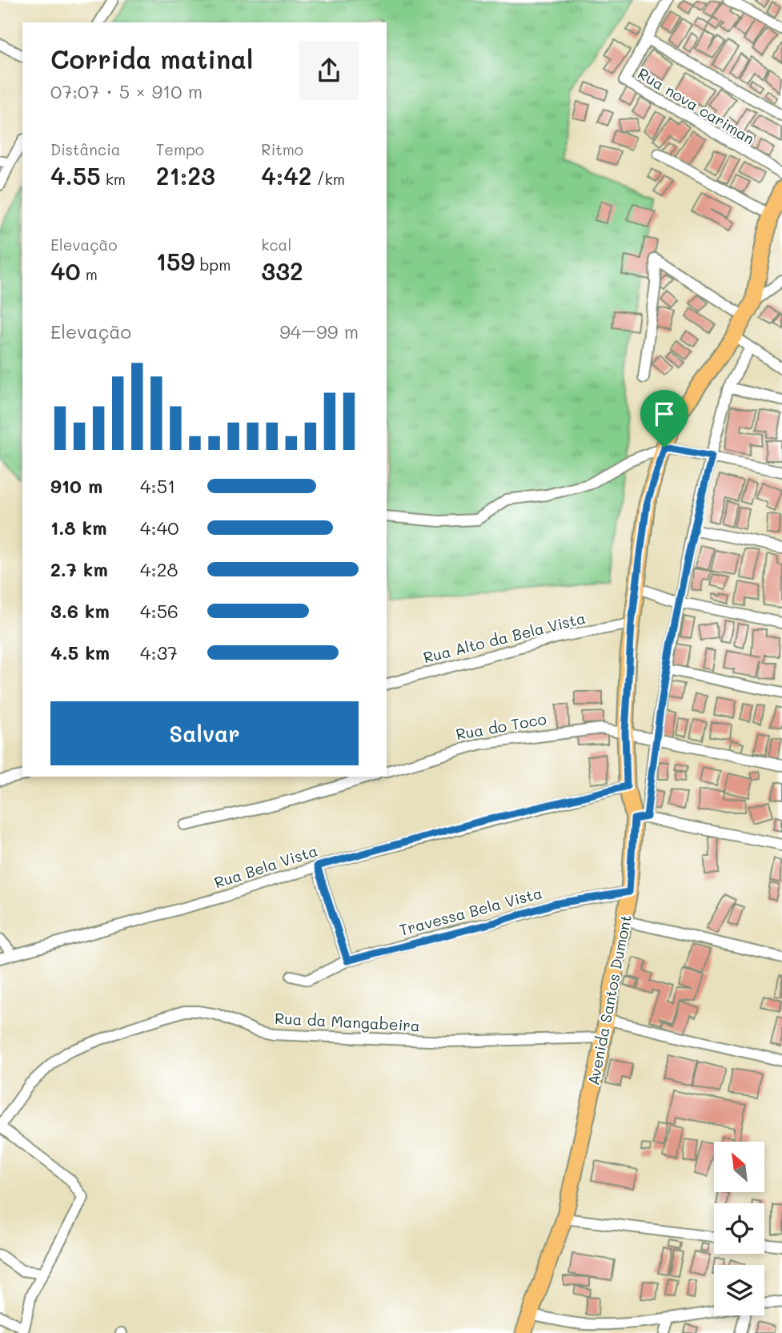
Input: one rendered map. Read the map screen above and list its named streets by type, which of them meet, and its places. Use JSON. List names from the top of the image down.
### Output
{
  "streets": {
    "main road": ["Avenida Santos Dumont"],
    "street": [
      "Rua nova cariman",
      "Rua Alto da Bela Vista",
      "Rua do Toco",
      "Rua Bela Vista",
      "Travessa Bela Vista",
      "Rua da Mangabeira"
    ]
  },
  "crossings": [
    ["Rua Alto da Bela Vista", "Avenida Santos Dumont"],
    ["Rua do Toco", "Avenida Santos Dumont"],
    ["Rua Bela Vista", "Avenida Santos Dumont"],
    ["Travessa Bela Vista", "Avenida Santos Dumont"],
    ["Avenida Santos Dumont", "Rua da Mangabeira"]
  ],
  "north": "top left",
  "page": {
    "heading": ["Corrida matinal", "07:07 · 5 × 910 m"],
    "stats": [
      ["Distância", "4.55 km"],
      ["Tempo", "21:23"],
      ["Ritmo", "4:42 /km"],
      ["Elevação", "40 m"],
      ["159 bpm"],
      ["kcal", "332"]
    ],
    "chart": ["Elevação", "94–99 m"],
    "list": [
      {
        "name": "910 m",
        "note": "4:51"
      },
      {
        "name": "1.8 km",
        "note": "4:40"
      },
      {
        "name": "2.7 km",
        "note": "4:28"
      },
      {
        "name": "3.6 km",
        "note": "4:56"
      },
      {
        "name": "4.5 km",
        "note": "4:37"
      }
    ],
    "buttons": "Salvar"
  }
}
